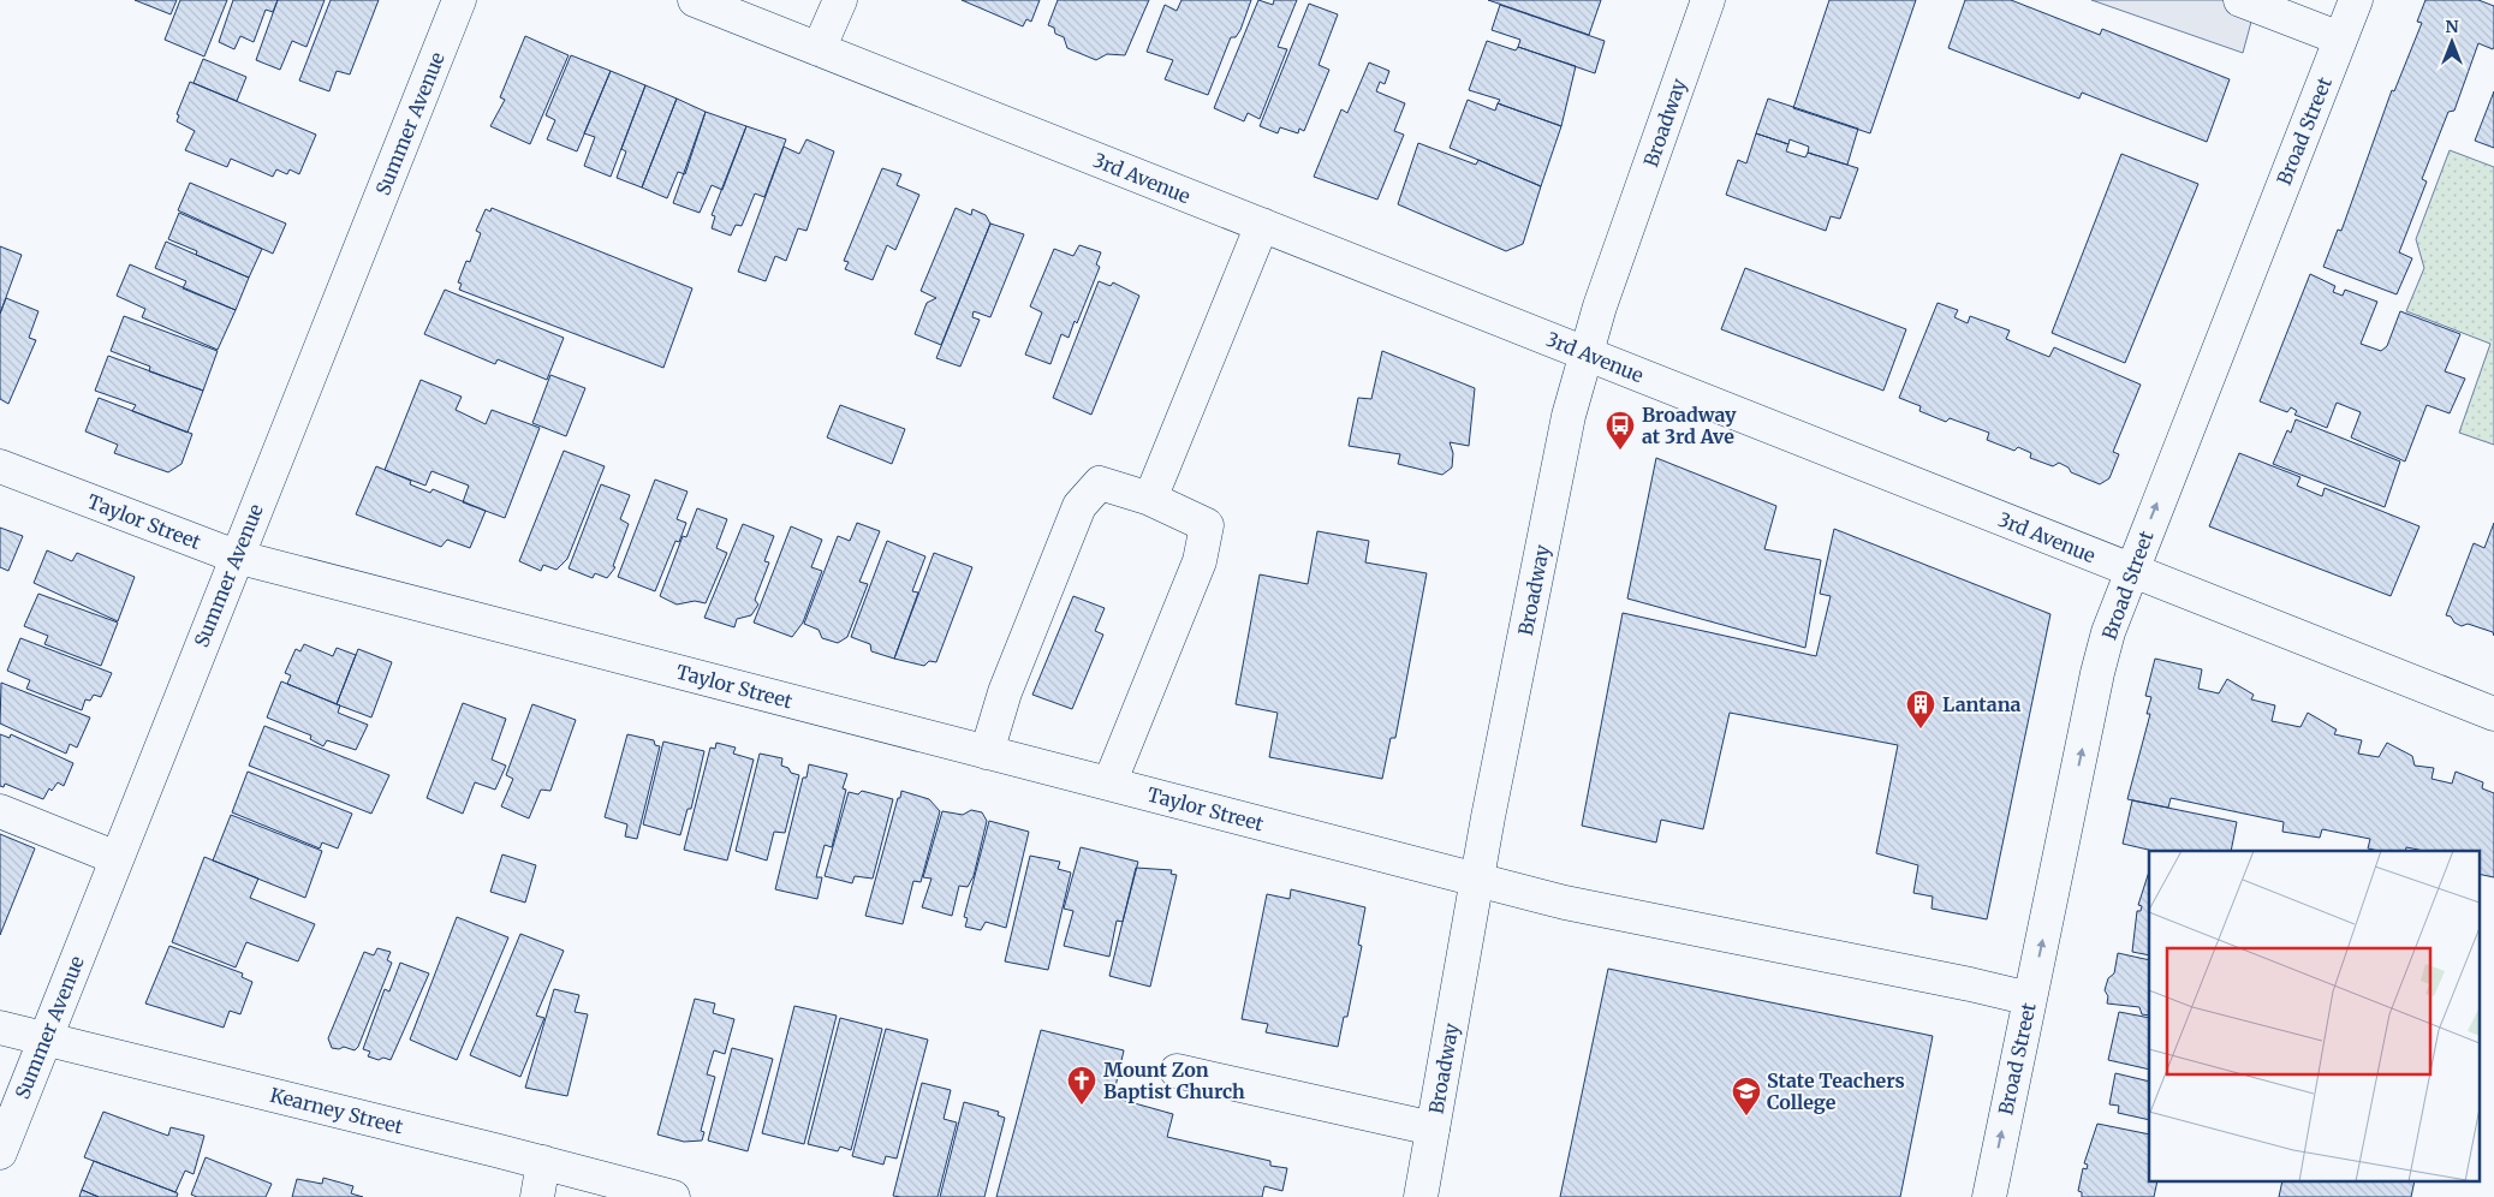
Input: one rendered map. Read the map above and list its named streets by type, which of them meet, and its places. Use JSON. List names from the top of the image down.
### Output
{
  "streets": {
    "street": [
      "Broadway",
      "Summer Avenue",
      "Broad Street",
      "3rd Avenue",
      "Taylor Street",
      "Kearney Street"
    ]
  },
  "crossings": [
    ["Broadway", "3rd Avenue"],
    ["Broadway", "Taylor Street"],
    ["Summer Avenue", "Taylor Street"],
    ["Summer Avenue", "Kearney Street"],
    ["Broad Street", "3rd Avenue"],
    ["Broad Street", "Taylor Street"]
  ],
  "one_way": ["Broad Street"],
  "places": {
    "bus stop": ["Broadway at 3rd Ave"],
    "building": ["Lantana"],
    "church": ["Mount Zon Baptist Church"],
    "school or university": ["State Teachers College"]
  },
  "north": "top"
}
